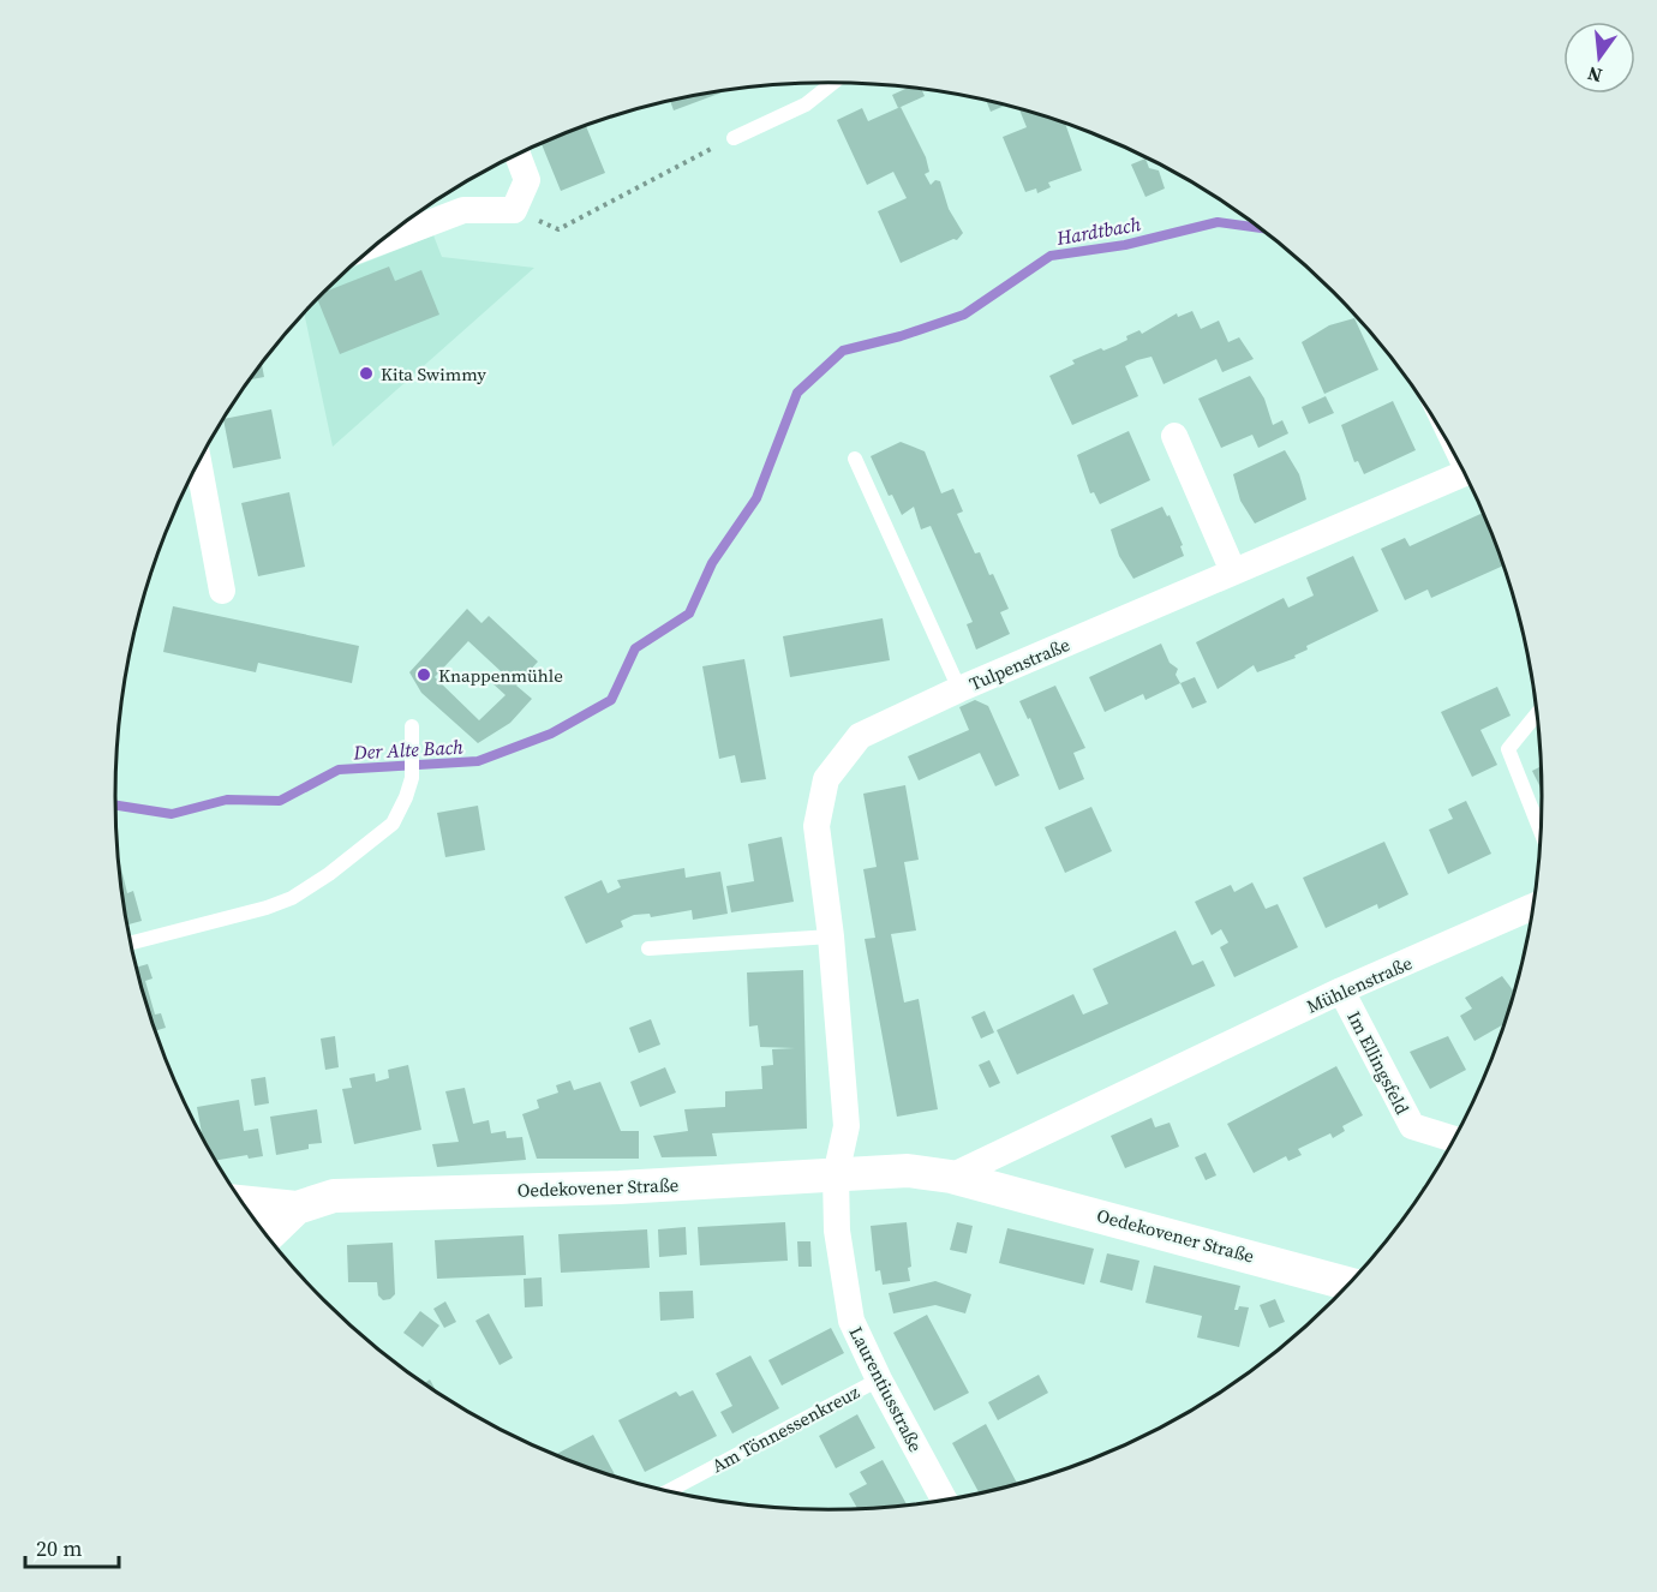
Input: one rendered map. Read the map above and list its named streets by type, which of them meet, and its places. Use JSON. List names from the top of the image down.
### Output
{
  "streets": {
    "street": [
      "Tulpenstraße",
      "Mühlenstraße",
      "Im Ellingsfeld",
      "Oedekovener Straße",
      "Laurentiusstraße"
    ],
    "lane": ["Am Tönnessenkreuz"]
  },
  "crossings": [
    ["Tulpenstraße", "Laurentiusstraße"],
    ["Mühlenstraße", "Im Ellingsfeld"],
    ["Mühlenstraße", "Oedekovener Straße"],
    ["Oedekovener Straße", "Laurentiusstraße"],
    ["Laurentiusstraße", "Am Tönnessenkreuz"]
  ],
  "water": ["Hardtbach", "Der Alte Bach"],
  "places": ["Kita Swimmy", "Knappenmühle"],
  "scale_bar": "20 m",
  "north": "bottom"
}
